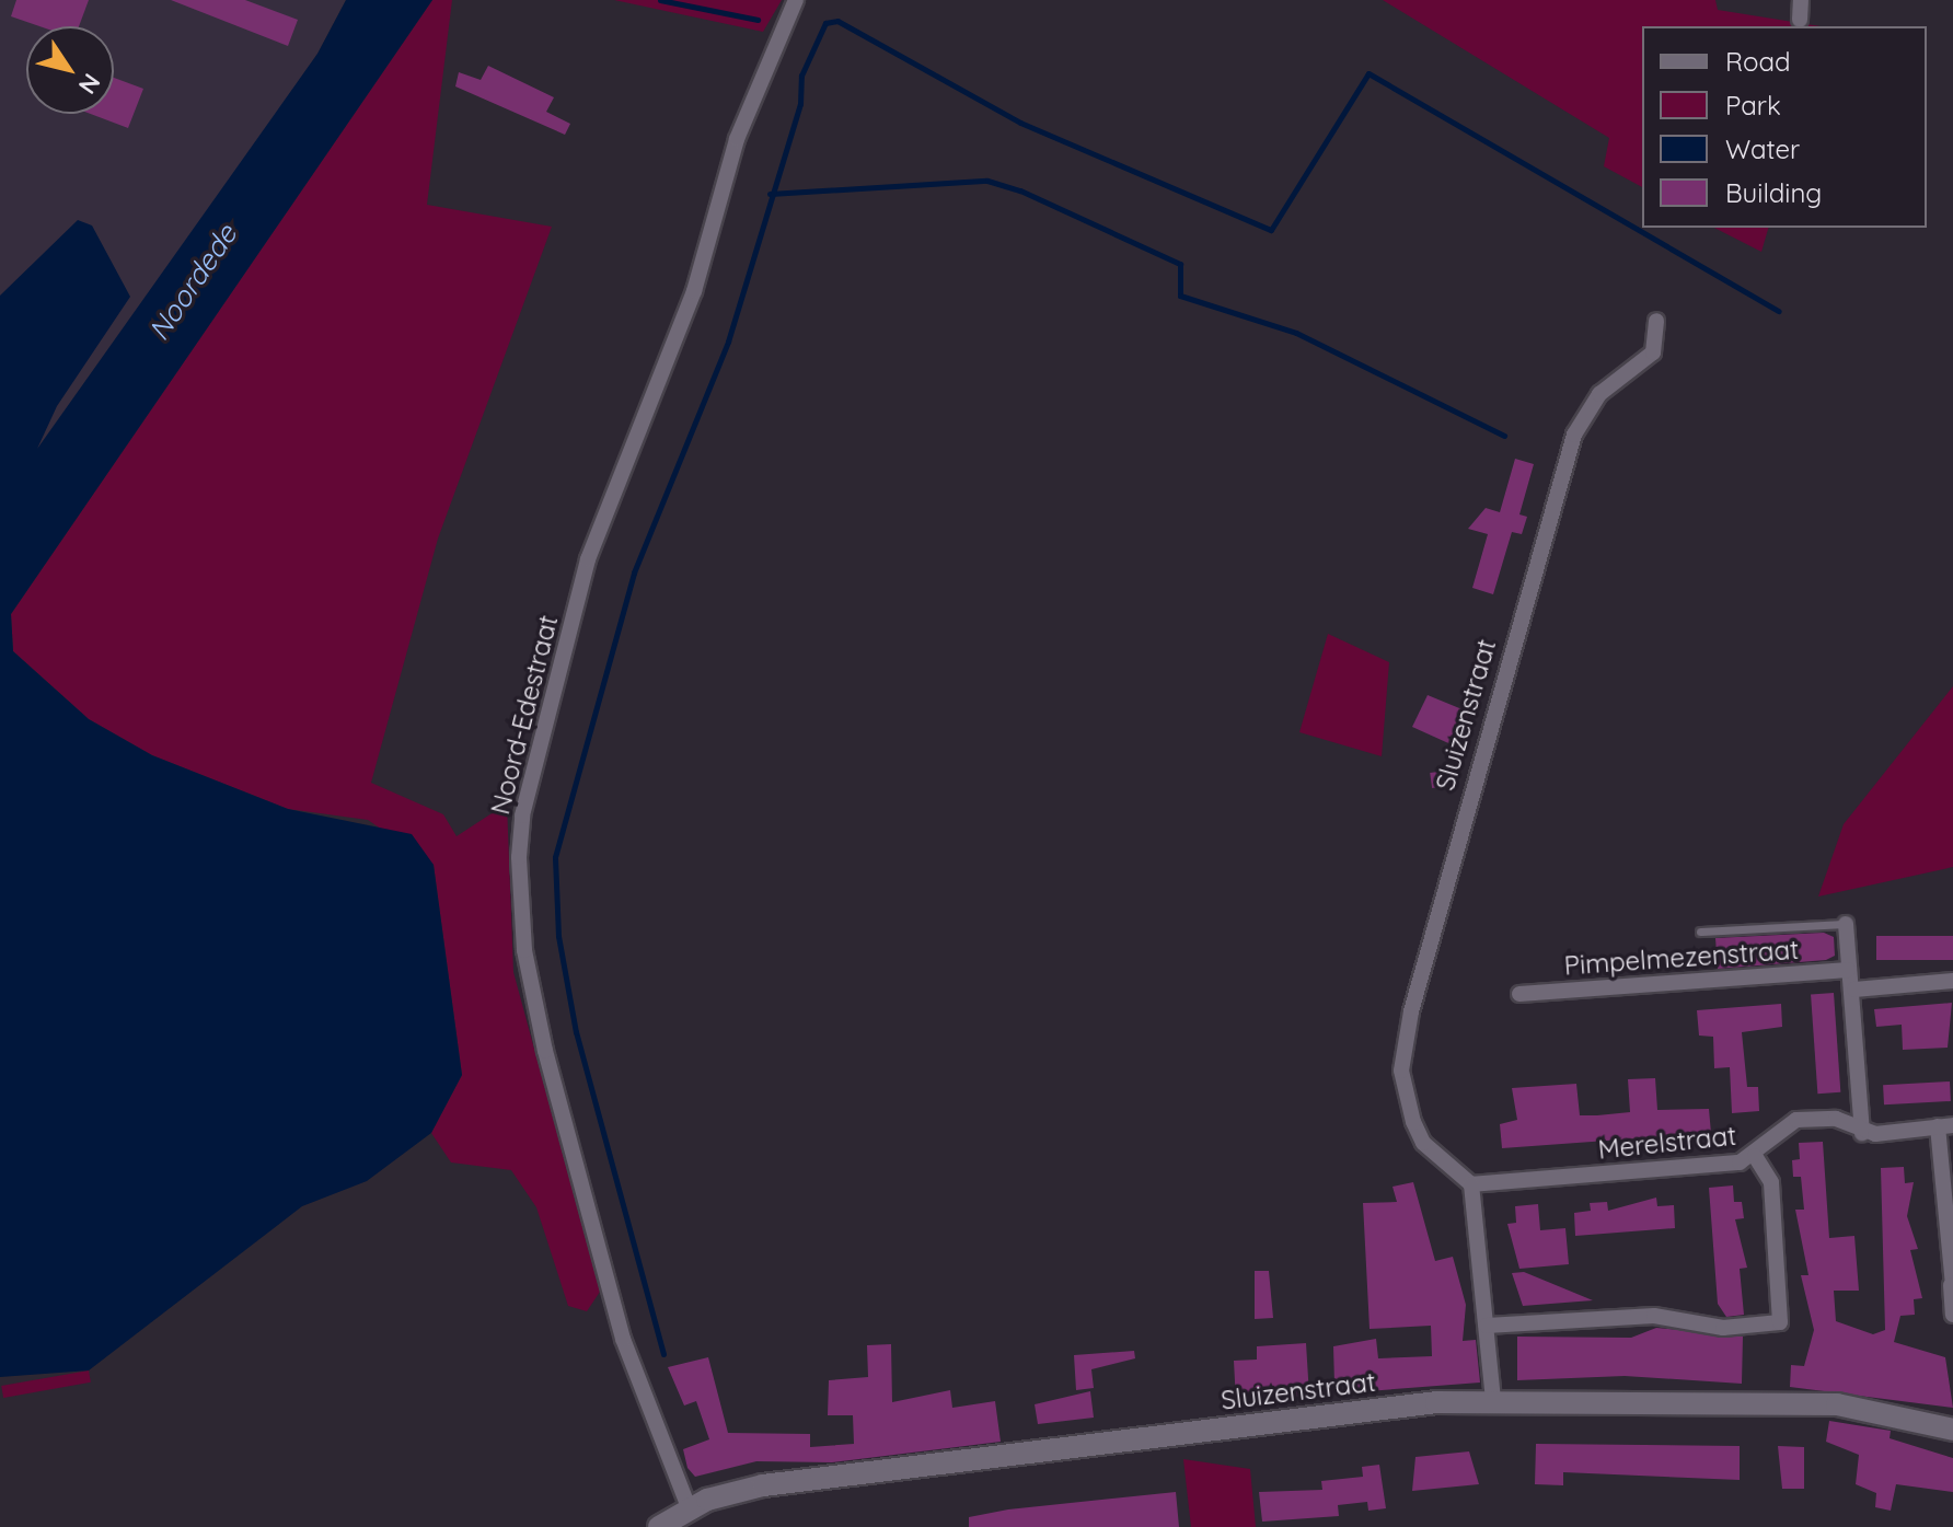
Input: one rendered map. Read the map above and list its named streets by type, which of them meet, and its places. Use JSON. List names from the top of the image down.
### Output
{
  "streets": {
    "street": [
      "Noord-Edestraat",
      "Sluizenstraat",
      "Pimpelmezenstraat",
      "Merelstraat"
    ]
  },
  "crossings": [
    ["Noord-Edestraat", "Sluizenstraat"],
    ["Sluizenstraat", "Merelstraat"]
  ],
  "water": ["Noordede"],
  "legend": [
    "Road",
    "Park",
    "Water",
    "Building"
  ],
  "north": "bottom right"
}
